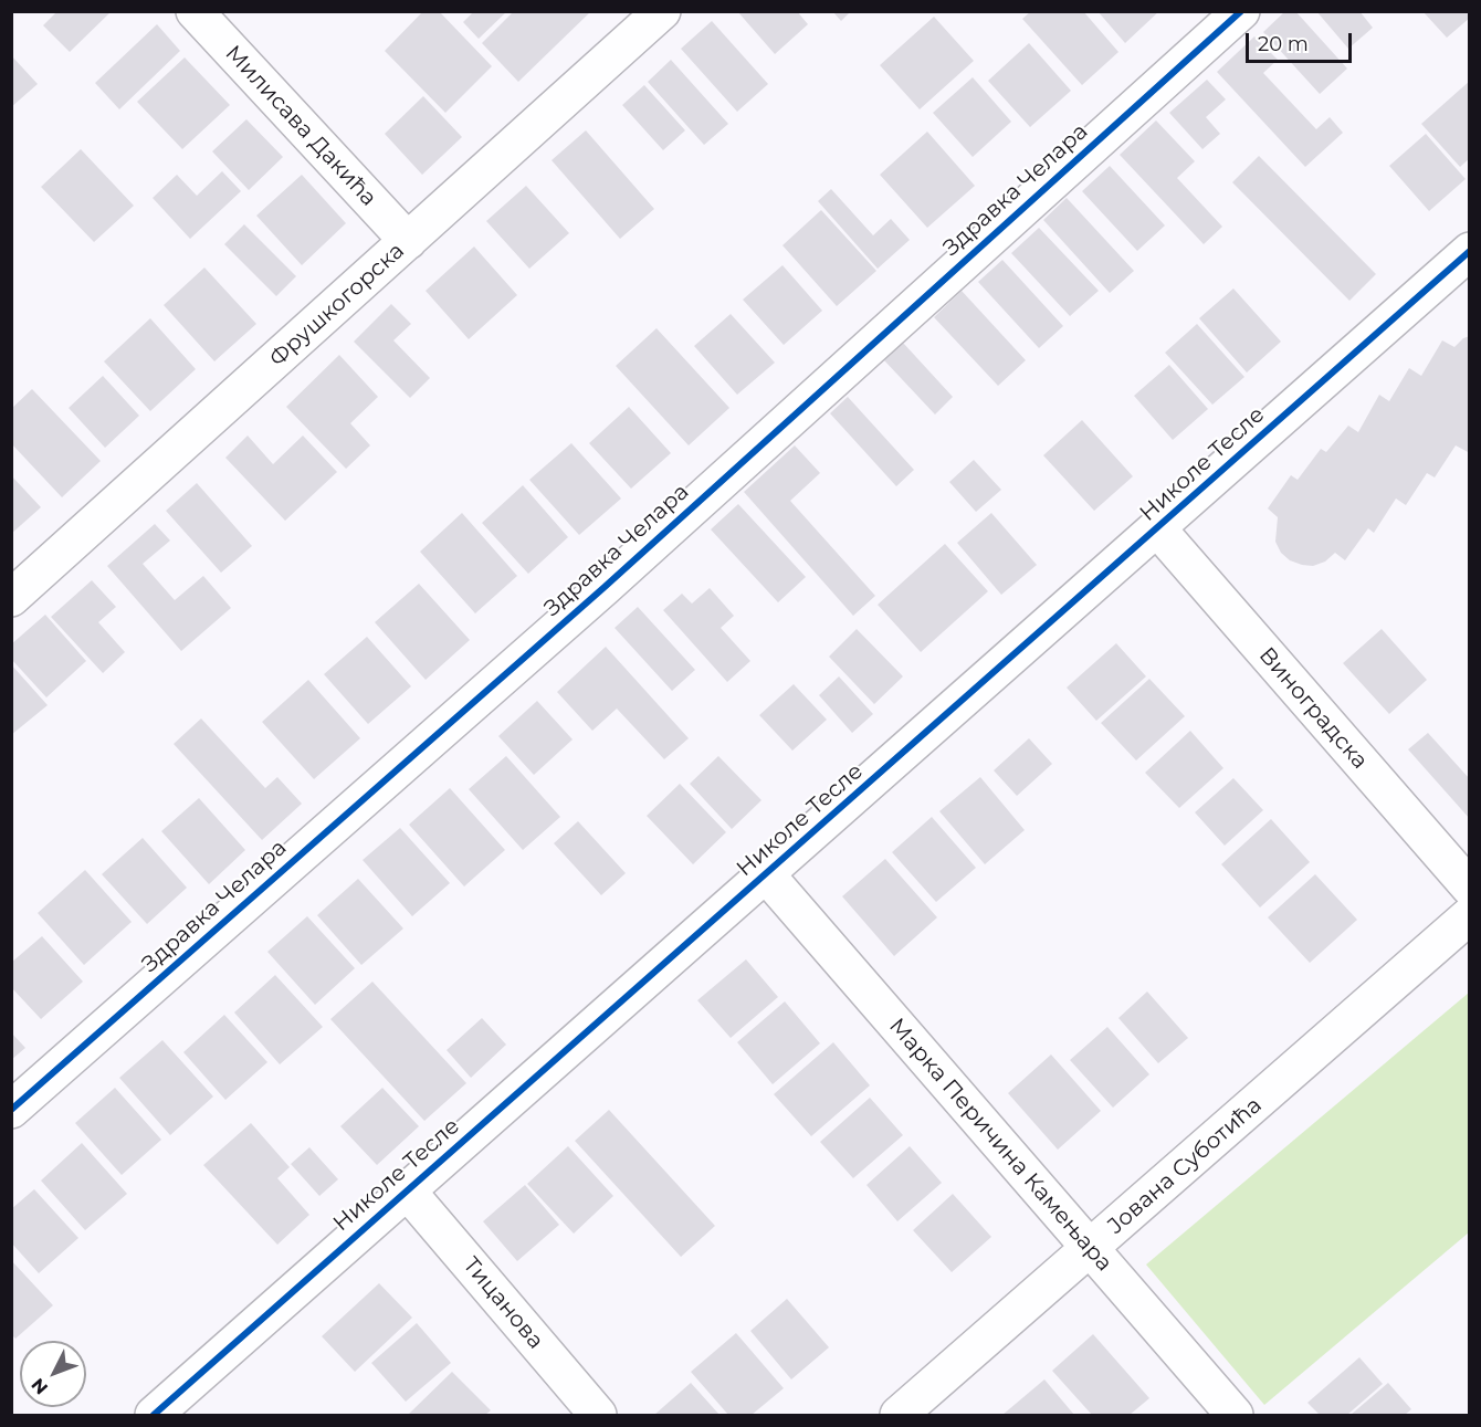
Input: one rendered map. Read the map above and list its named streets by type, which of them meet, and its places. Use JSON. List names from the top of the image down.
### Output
{
  "streets": {
    "street": [
      "Милисава Дакића",
      "Здравка Челара",
      "Фрушкогорска",
      "Николе Тесле",
      "Виноградска",
      "Марка Перичина Камењара",
      "Јована Суботића",
      "Тицанова"
    ]
  },
  "crossings": [
    ["Милисава Дакића", "Фрушкогорска"],
    ["Николе Тесле", "Виноградска"],
    ["Николе Тесле", "Марка Перичина Камењара"],
    ["Николе Тесле", "Тицанова"],
    ["Марка Перичина Камењара", "Јована Суботића"]
  ],
  "scale_bar": "20 m",
  "north": "bottom left"
}
